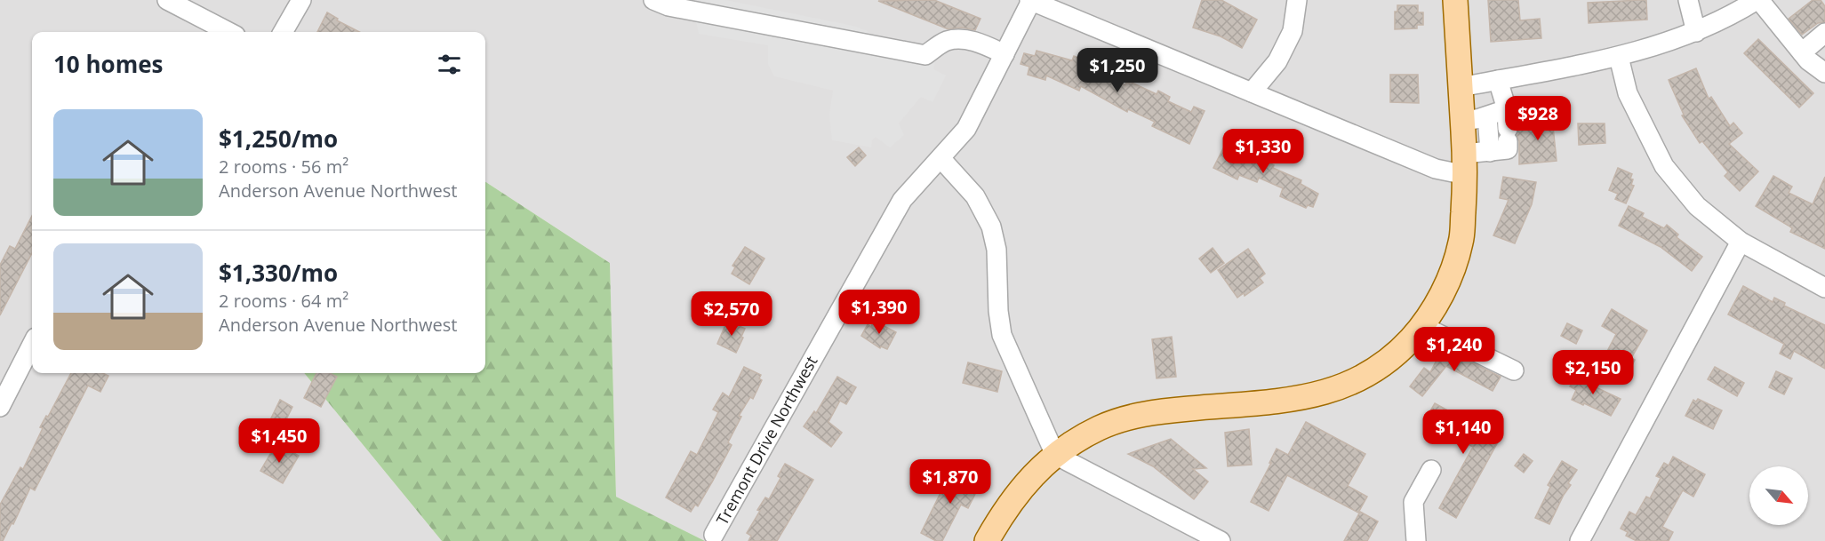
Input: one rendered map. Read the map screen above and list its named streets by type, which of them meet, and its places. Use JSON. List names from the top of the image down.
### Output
{
  "streets": {
    "street": ["Tremont Drive Northwest"]
  },
  "north": "bottom right",
  "page": {
    "heading": "10 homes",
    "price": [
      "$1,250",
      "$928",
      "$1,330",
      "$1,390",
      "$2,570",
      "$1,240",
      "$2,150",
      "$1,140",
      "$1,450",
      "$1,870"
    ],
    "list": [
      {
        "name": "$1,250/mo",
        "note": "2 rooms · 56 m² · Anderson Avenue Northwest"
      },
      {
        "name": "$1,330/mo",
        "note": "2 rooms · 64 m² · Anderson Avenue Northwest"
      }
    ]
  }
}
